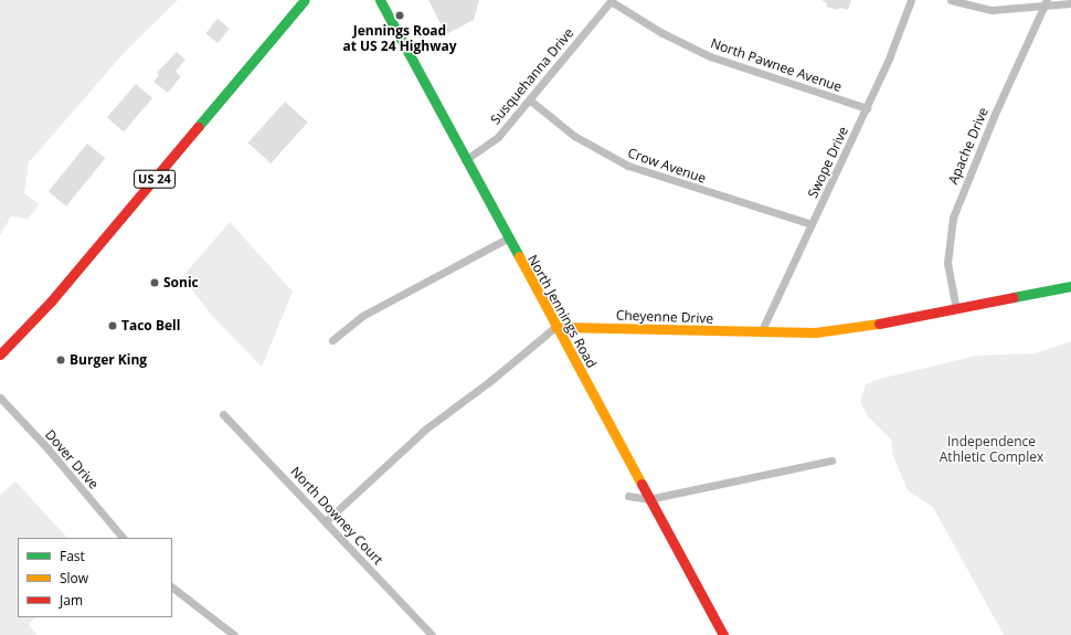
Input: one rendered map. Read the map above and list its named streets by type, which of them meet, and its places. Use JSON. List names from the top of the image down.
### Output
{
  "streets": {
    "main road": ["US 24", "North Jennings Road", "Cheyenne Drive"],
    "street": [
      "North Pawnee Avenue",
      "Susquehanna Drive",
      "Apache Drive",
      "Swope Drive",
      "Crow Avenue",
      "Dover Drive",
      "North Downey Court"
    ]
  },
  "crossings": [
    ["North Pawnee Avenue", "Susquehanna Drive"],
    ["North Pawnee Avenue", "Swope Drive"],
    ["Susquehanna Drive", "Crow Avenue"],
    ["Susquehanna Drive", "North Jennings Road"],
    ["Apache Drive", "Cheyenne Drive"],
    ["Swope Drive", "Crow Avenue"],
    ["Swope Drive", "Cheyenne Drive"],
    ["North Jennings Road", "Cheyenne Drive"]
  ],
  "parks": ["Independence Athletic Complex"],
  "places": [
    "Jennings Road at US 24 Highway",
    "Sonic",
    "Taco Bell",
    "Burger King"
  ],
  "legend": ["Fast", "Slow", "Jam"]
}
